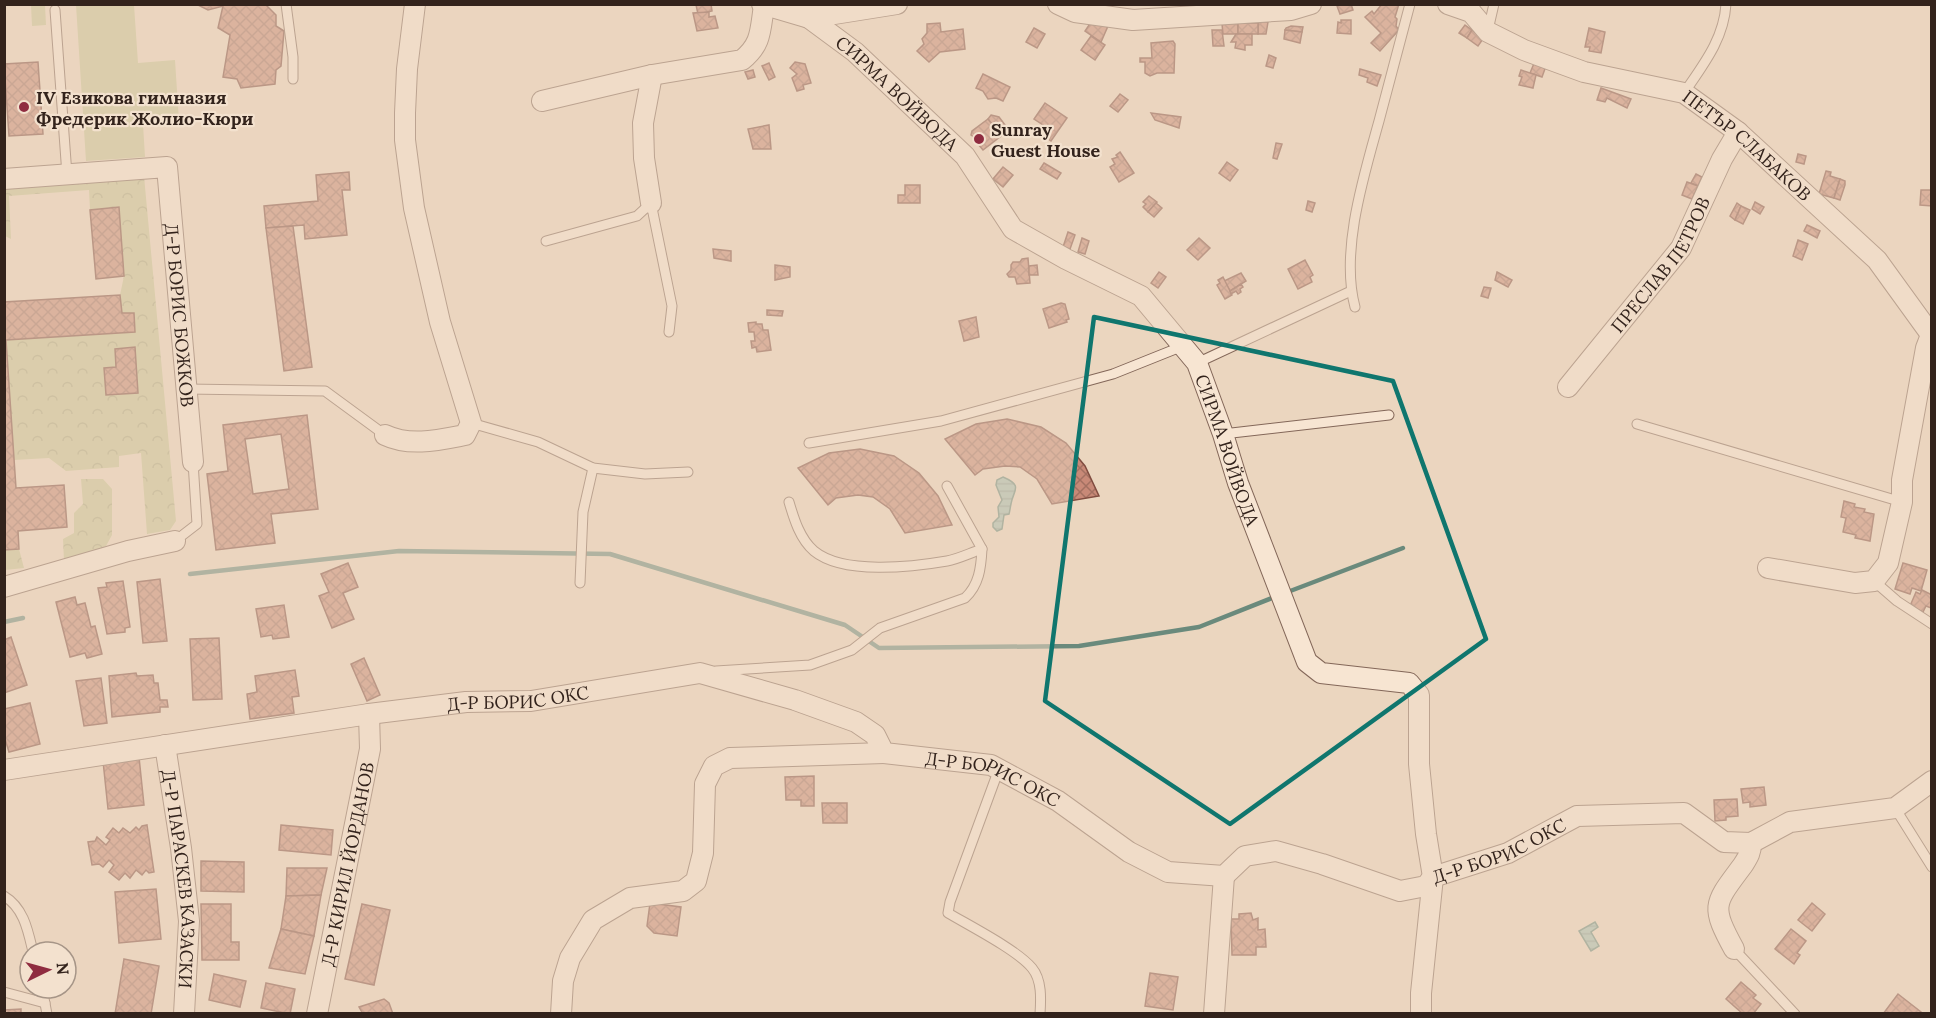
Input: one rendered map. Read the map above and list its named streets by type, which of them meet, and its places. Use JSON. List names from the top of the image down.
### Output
{
  "streets": {
    "street": [
      "СИРМА ВОЙВОДА",
      "ПЕТЪР СЛАБАКОВ",
      "ПРЕСЛАВ ПЕТРОВ",
      "Д-Р БОРИС БОЖКОВ",
      "Д-Р БОРИС ОКС",
      "Д-Р КИРИЛ ЙОРДАНОВ",
      "Д-Р ПАРАСКЕВ КАЗАСКИ"
    ]
  },
  "crossings": [
    ["СИРМА ВОЙВОДА", "Д-Р БОРИС ОКС"],
    ["ПЕТЪР СЛАБАКОВ", "ПРЕСЛАВ ПЕТРОВ"],
    ["Д-Р БОРИС ОКС", "Д-Р КИРИЛ ЙОРДАНОВ"],
    ["Д-Р БОРИС ОКС", "Д-Р ПАРАСКЕВ КАЗАСКИ"]
  ],
  "places": ["IV Езикова гимназия Фредерик Жолио-Кюри", "Sunray Guest House"],
  "north": "right"
}
